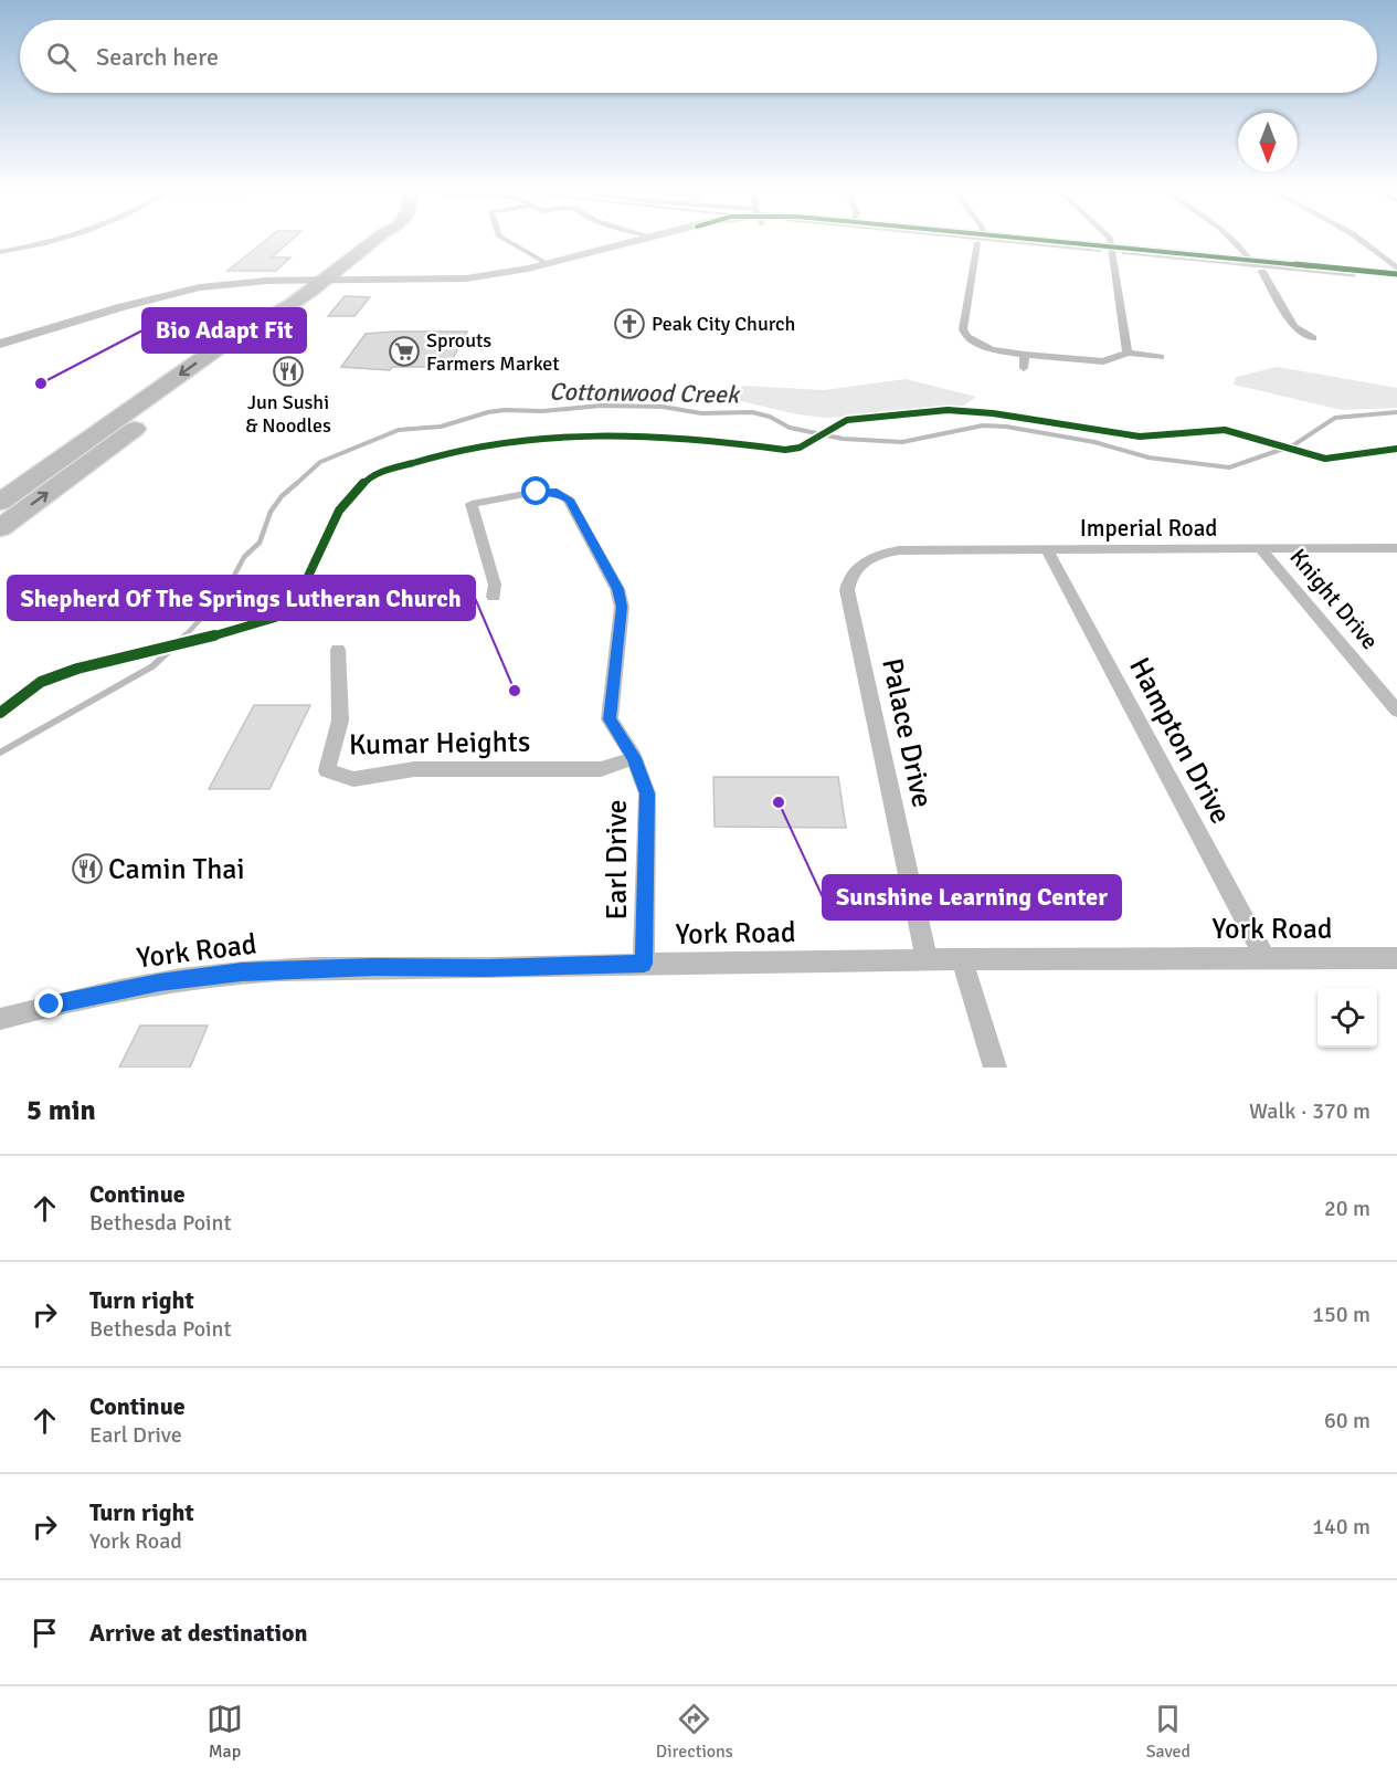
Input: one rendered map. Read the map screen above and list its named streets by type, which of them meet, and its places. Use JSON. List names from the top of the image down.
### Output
{
  "streets": {
    "street": [
      "Imperial Road",
      "Knight Drive",
      "Palace Drive",
      "Hampton Drive",
      "Kumar Heights",
      "Earl Drive",
      "York Road"
    ]
  },
  "crossings": [
    ["Imperial Road", "Knight Drive"],
    ["Imperial Road", "Palace Drive"],
    ["Imperial Road", "Hampton Drive"],
    ["Palace Drive", "York Road"],
    ["Hampton Drive", "York Road"],
    ["Kumar Heights", "Earl Drive"],
    ["Earl Drive", "York Road"]
  ],
  "water": ["Cottonwood Creek"],
  "places": {
    "church": ["Peak City Church"],
    "supermarket": ["Sprouts Farmers Market"],
    "restaurant": ["Jun Sushi & Noodles", "Camin Thai"],
    "other": ["Bio Adapt Fit", "Shepherd Of The Springs Lutheran Church", "Sunshine Learning Center"]
  },
  "north": "bottom",
  "page": {
    "search": "Search here",
    "heading": ["5 min", "Walk · 370 m"],
    "list": [
      ["Continue", "Bethesda Point", "20 m"],
      ["Turn right", "Bethesda Point", "150 m"],
      ["Continue", "Earl Drive", "60 m"],
      ["Turn right", "York Road", "140 m"],
      "Arrive at destination"
    ],
    "nav": ["Map", "Directions", "Saved"]
  }
}
